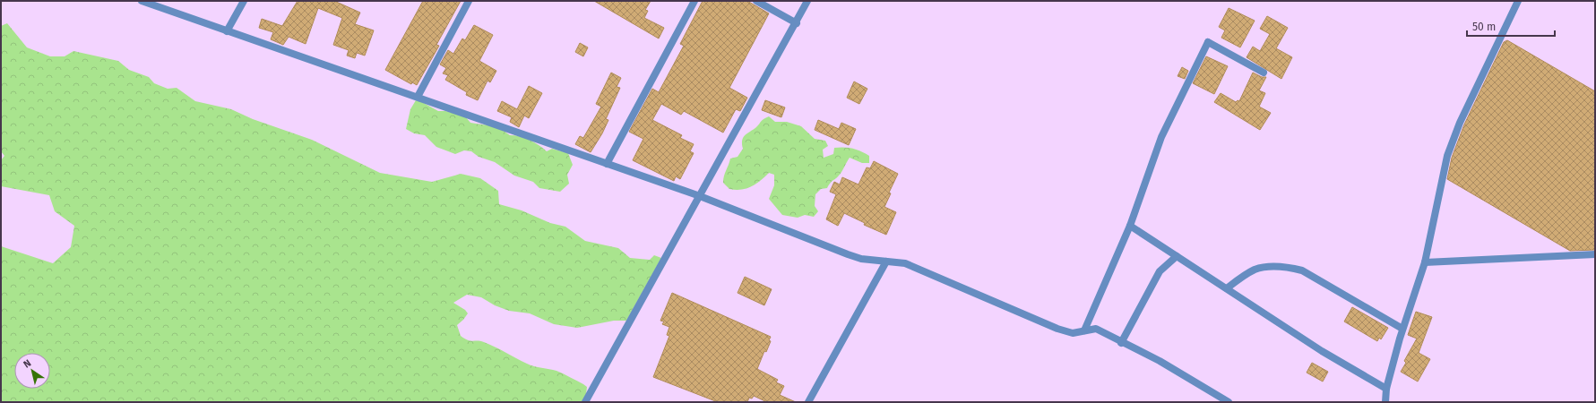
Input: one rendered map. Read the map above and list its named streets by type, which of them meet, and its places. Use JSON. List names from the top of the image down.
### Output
{
  "scale_bar": "50 m",
  "north": "top left"
}
